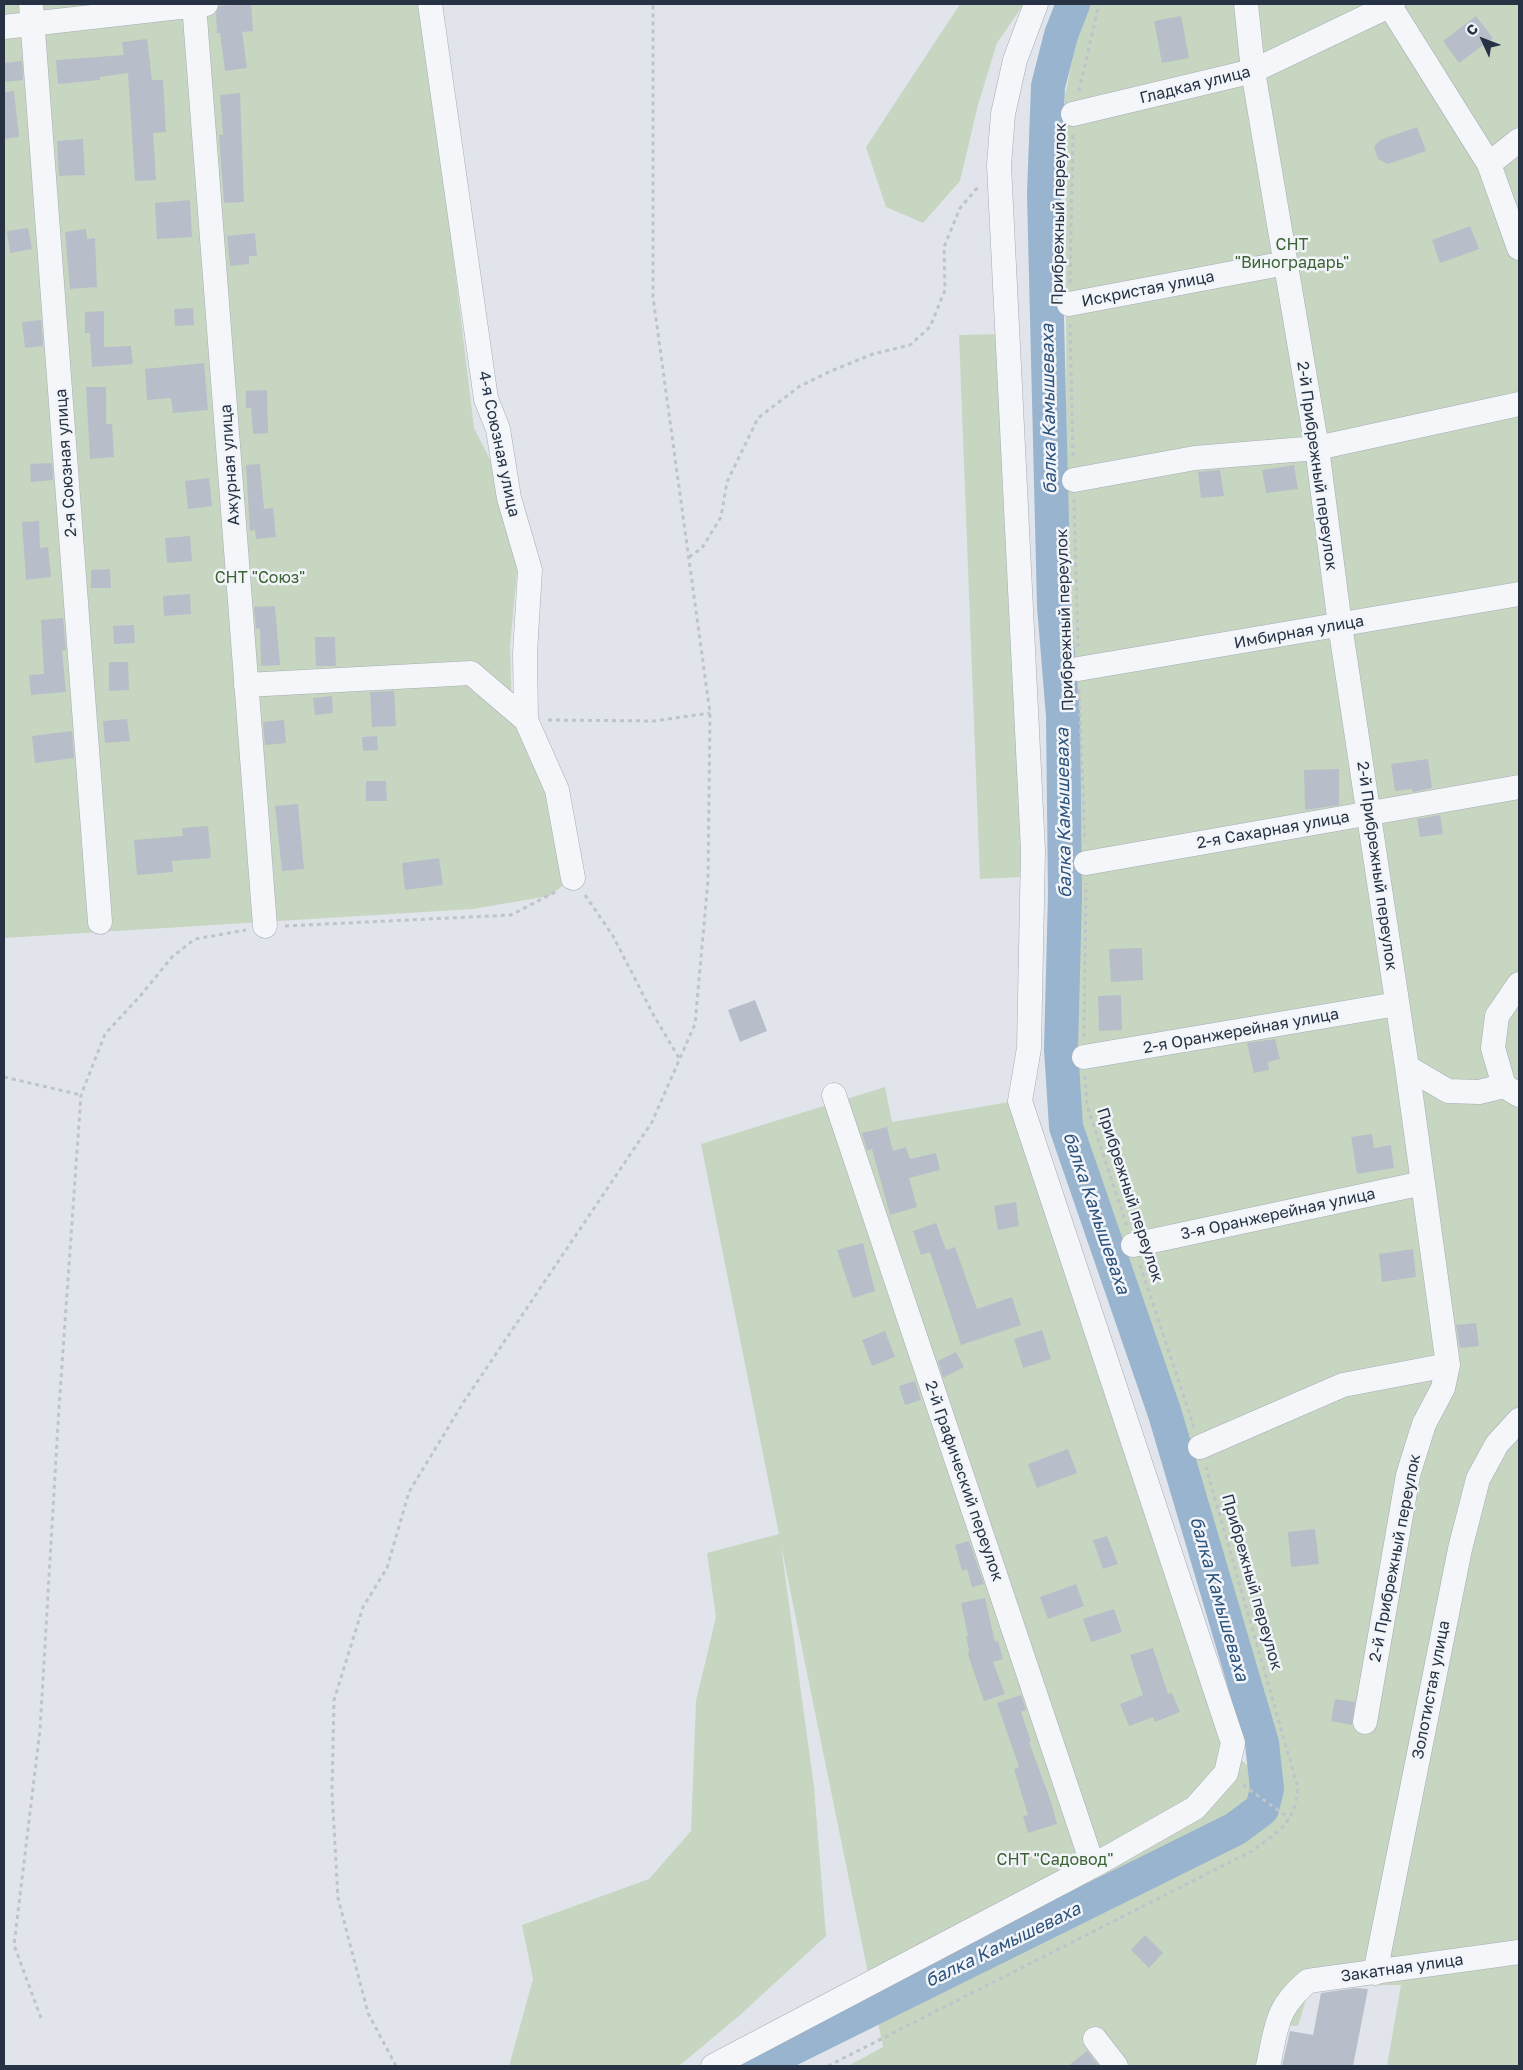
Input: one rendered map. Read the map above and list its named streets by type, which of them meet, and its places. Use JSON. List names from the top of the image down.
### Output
{
  "streets": {
    "street": [
      "Гладкая улица",
      "Искристая улица",
      "4-я Союзная улица",
      "2-я Союзная улица",
      "Ажурная улица",
      "2-й Прибрежный переулок",
      "Имбирная улица",
      "2-я Сахарная улица",
      "2-я Оранжерейная улица",
      "3-я Оранжерейная улица",
      "2-й Графический переулок",
      "Золотистая улица",
      "Закатная улица"
    ],
    "path": ["Прибрежный переулок"]
  },
  "crossings": [
    ["Гладкая улица", "Прибрежный переулок"],
    ["Гладкая улица", "2-й Прибрежный переулок"],
    ["Прибрежный переулок", "Искристая улица"],
    ["Прибрежный переулок", "Имбирная улица"],
    ["Прибрежный переулок", "2-я Сахарная улица"],
    ["Прибрежный переулок", "2-я Оранжерейная улица"],
    ["Прибрежный переулок", "3-я Оранжерейная улица"],
    ["Искристая улица", "2-й Прибрежный переулок"],
    ["2-й Прибрежный переулок", "Имбирная улица"],
    ["2-й Прибрежный переулок", "2-я Сахарная улица"],
    ["2-й Прибрежный переулок", "2-я Оранжерейная улица"],
    ["2-й Прибрежный переулок", "3-я Оранжерейная улица"],
    ["Золотистая улица", "Закатная улица"]
  ],
  "water": ["балка Камышеваха"],
  "parks": ["СНТ \"Виноградарь\"", "СНТ \"Союз\"", "СНТ \"Садовод\""],
  "north": "top left"
}
